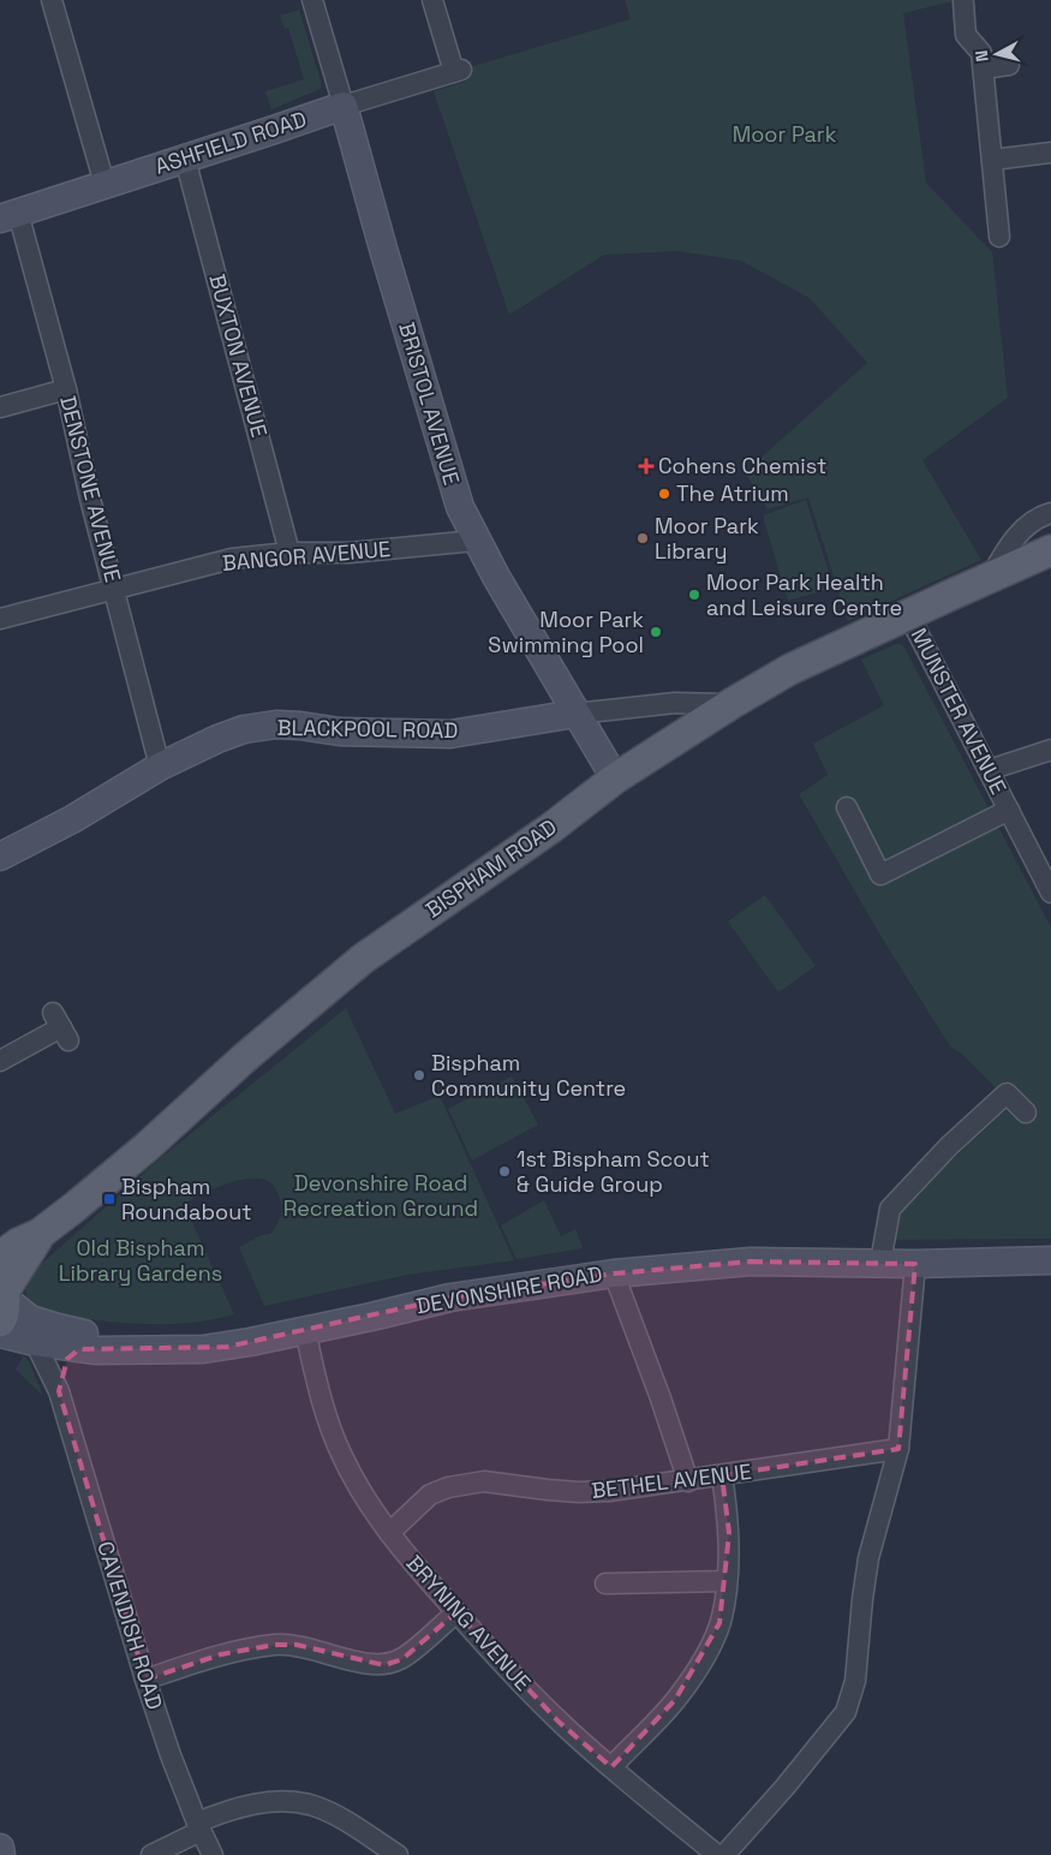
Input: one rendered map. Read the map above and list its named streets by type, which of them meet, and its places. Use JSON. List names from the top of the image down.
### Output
{
  "streets": {
    "main road": ["BISPHAM ROAD"],
    "street": [
      "ASHFIELD ROAD",
      "BUXTON AVENUE",
      "BRISTOL AVENUE",
      "DENSTONE AVENUE",
      "BANGOR AVENUE",
      "MUNSTER AVENUE",
      "BLACKPOOL ROAD",
      "DEVONSHIRE ROAD",
      "BETHEL AVENUE",
      "BRYNING AVENUE",
      "CAVENDISH ROAD"
    ]
  },
  "crossings": [
    ["ASHFIELD ROAD", "BUXTON AVENUE"],
    ["ASHFIELD ROAD", "BRISTOL AVENUE"],
    ["ASHFIELD ROAD", "DENSTONE AVENUE"],
    ["BUXTON AVENUE", "BANGOR AVENUE"],
    ["BRISTOL AVENUE", "BANGOR AVENUE"],
    ["BRISTOL AVENUE", "BLACKPOOL ROAD"],
    ["BRISTOL AVENUE", "BISPHAM ROAD"],
    ["DENSTONE AVENUE", "BANGOR AVENUE"],
    ["DENSTONE AVENUE", "BLACKPOOL ROAD"],
    ["MUNSTER AVENUE", "BISPHAM ROAD"],
    ["BLACKPOOL ROAD", "BISPHAM ROAD"],
    ["BISPHAM ROAD", "DEVONSHIRE ROAD"],
    ["DEVONSHIRE ROAD", "BRYNING AVENUE"],
    ["DEVONSHIRE ROAD", "CAVENDISH ROAD"],
    ["BETHEL AVENUE", "BRYNING AVENUE"]
  ],
  "parks": ["Moor Park", "Devonshire Road Recreation Ground", "Old Bispham Library Gardens"],
  "places": {
    "health": ["Cohens Chemist"],
    "other": [
      "The Atrium",
      "Moor Park Library",
      "Moor Park Health and Leisure Centre",
      "Moor Park Swimming Pool",
      "Bispham Community Centre",
      "1st Bispham Scout & Guide Group"
    ],
    "transit": ["Bispham Roundabout"]
  },
  "north": "left"
}
